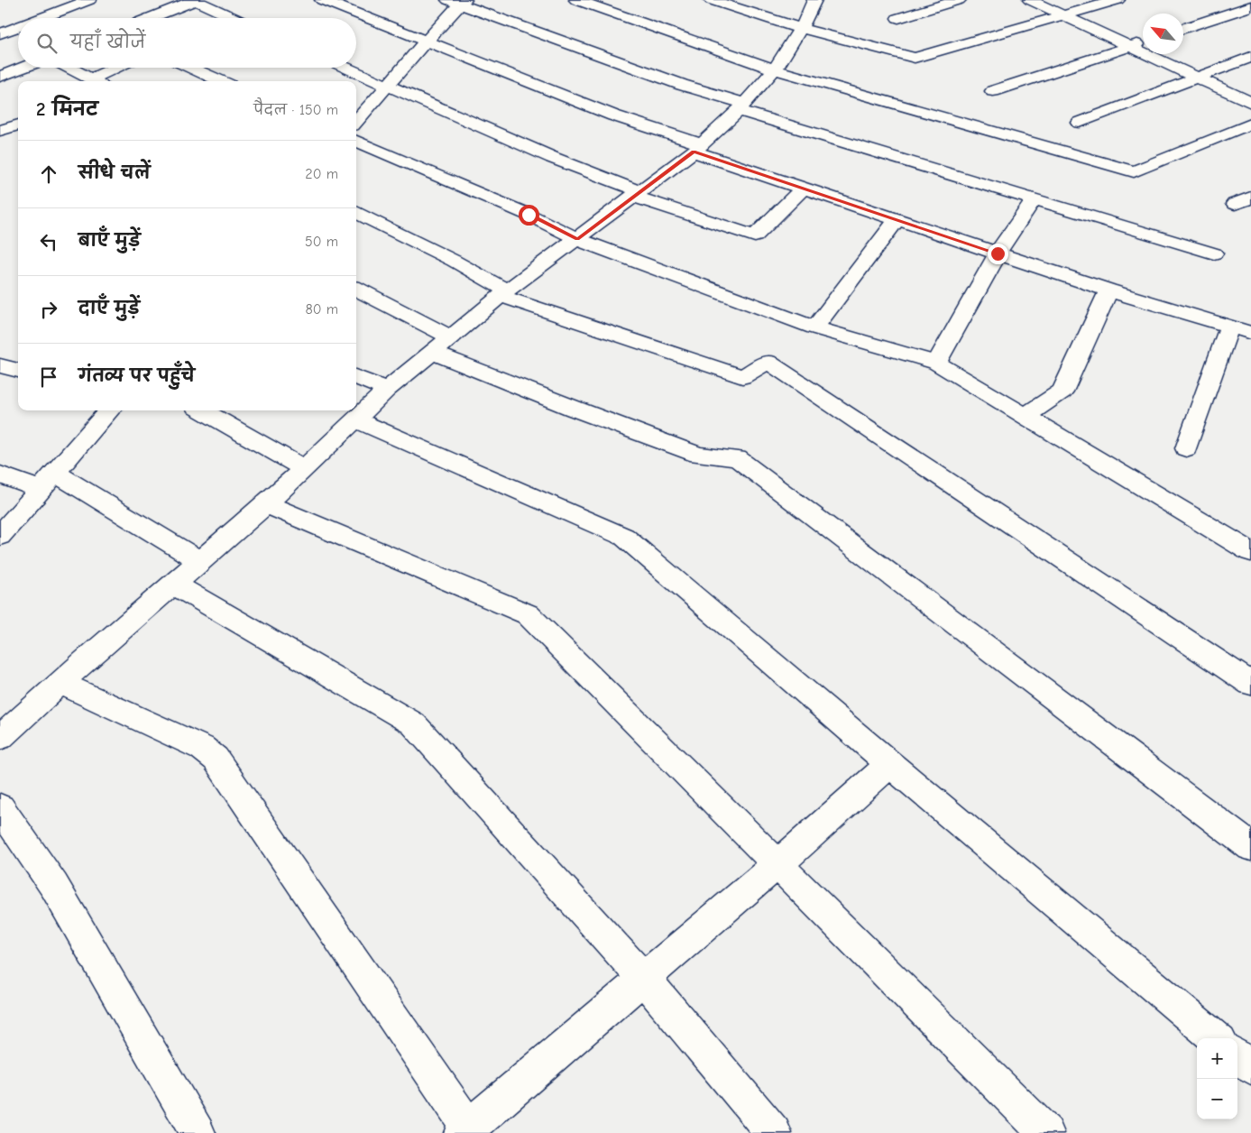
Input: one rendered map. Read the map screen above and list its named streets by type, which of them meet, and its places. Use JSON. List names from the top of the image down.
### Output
{
  "north": "top left",
  "page": {
    "search": "यहाँ खोजें",
    "heading": ["2 मिनट", "पैदल · 150 m"],
    "list": [
      ["सीधे चलें", "20 m"],
      ["बाएँ मुड़ें", "50 m"],
      ["दाएँ मुड़ें", "80 m"],
      "गंतव्य पर पहुँचे"
    ],
    "map_buttons": ["+", "−"]
  }
}
